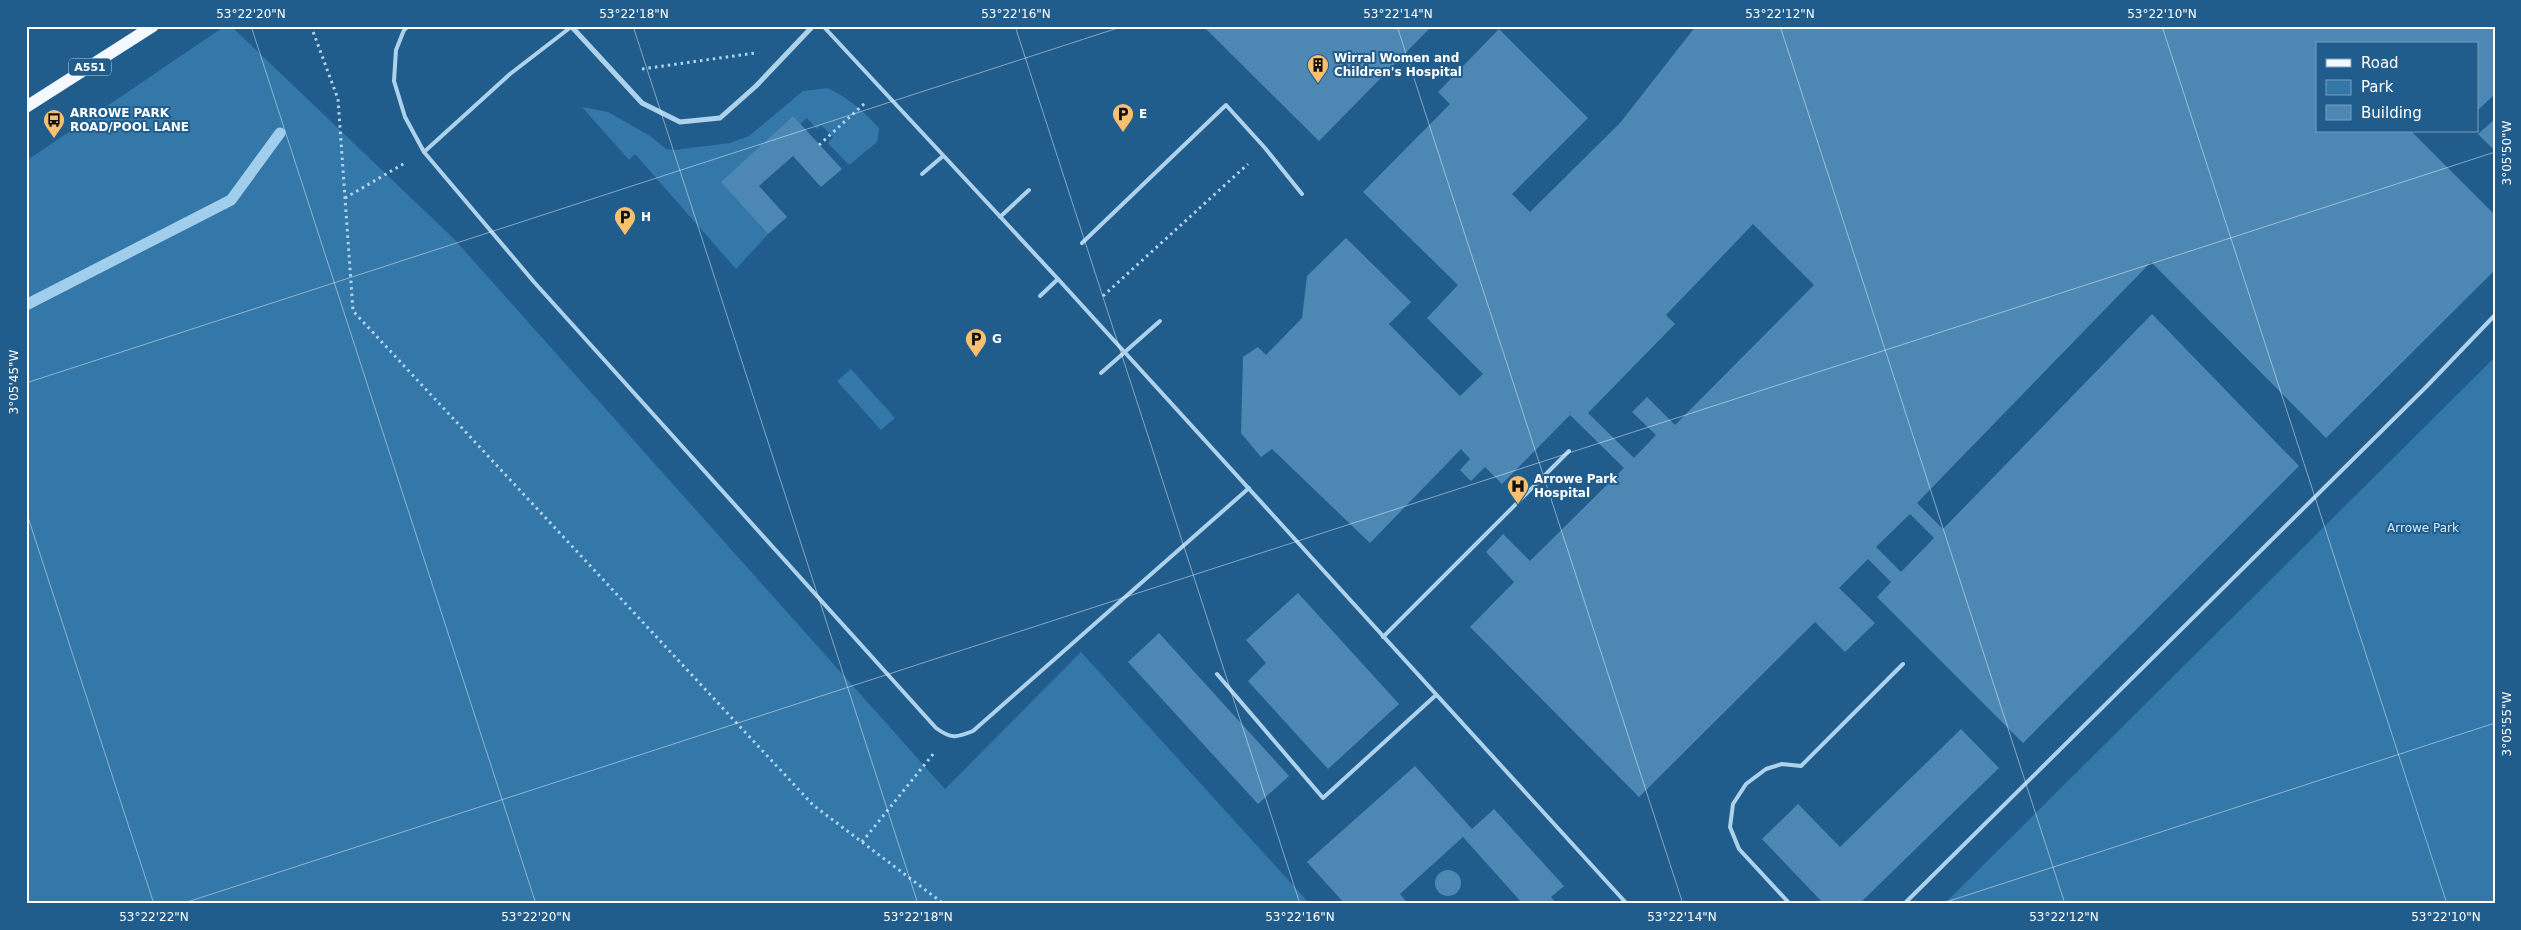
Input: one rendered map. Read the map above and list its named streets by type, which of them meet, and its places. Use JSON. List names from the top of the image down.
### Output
{
  "streets": {
    "main road": ["A551"]
  },
  "parks": ["Arrowe Park"],
  "places": {
    "building": ["Wirral Women and Children's Hospital"],
    "parking": ["E", "H", "G"],
    "bus stop": ["ARROWE PARK ROAD/POOL LANE"],
    "hospital": ["Arrowe Park Hospital"]
  },
  "legend": ["Road", "Park", "Building"],
  "coordinates": [
    "53°22'20\"N",
    "53°22'18\"N",
    "53°22'16\"N",
    "53°22'14\"N",
    "53°22'12\"N",
    "53°22'10\"N",
    "3°05'50\"W",
    "3°05'45\"W",
    "3°05'55\"W",
    "53°22'22\"N"
  ]
}
